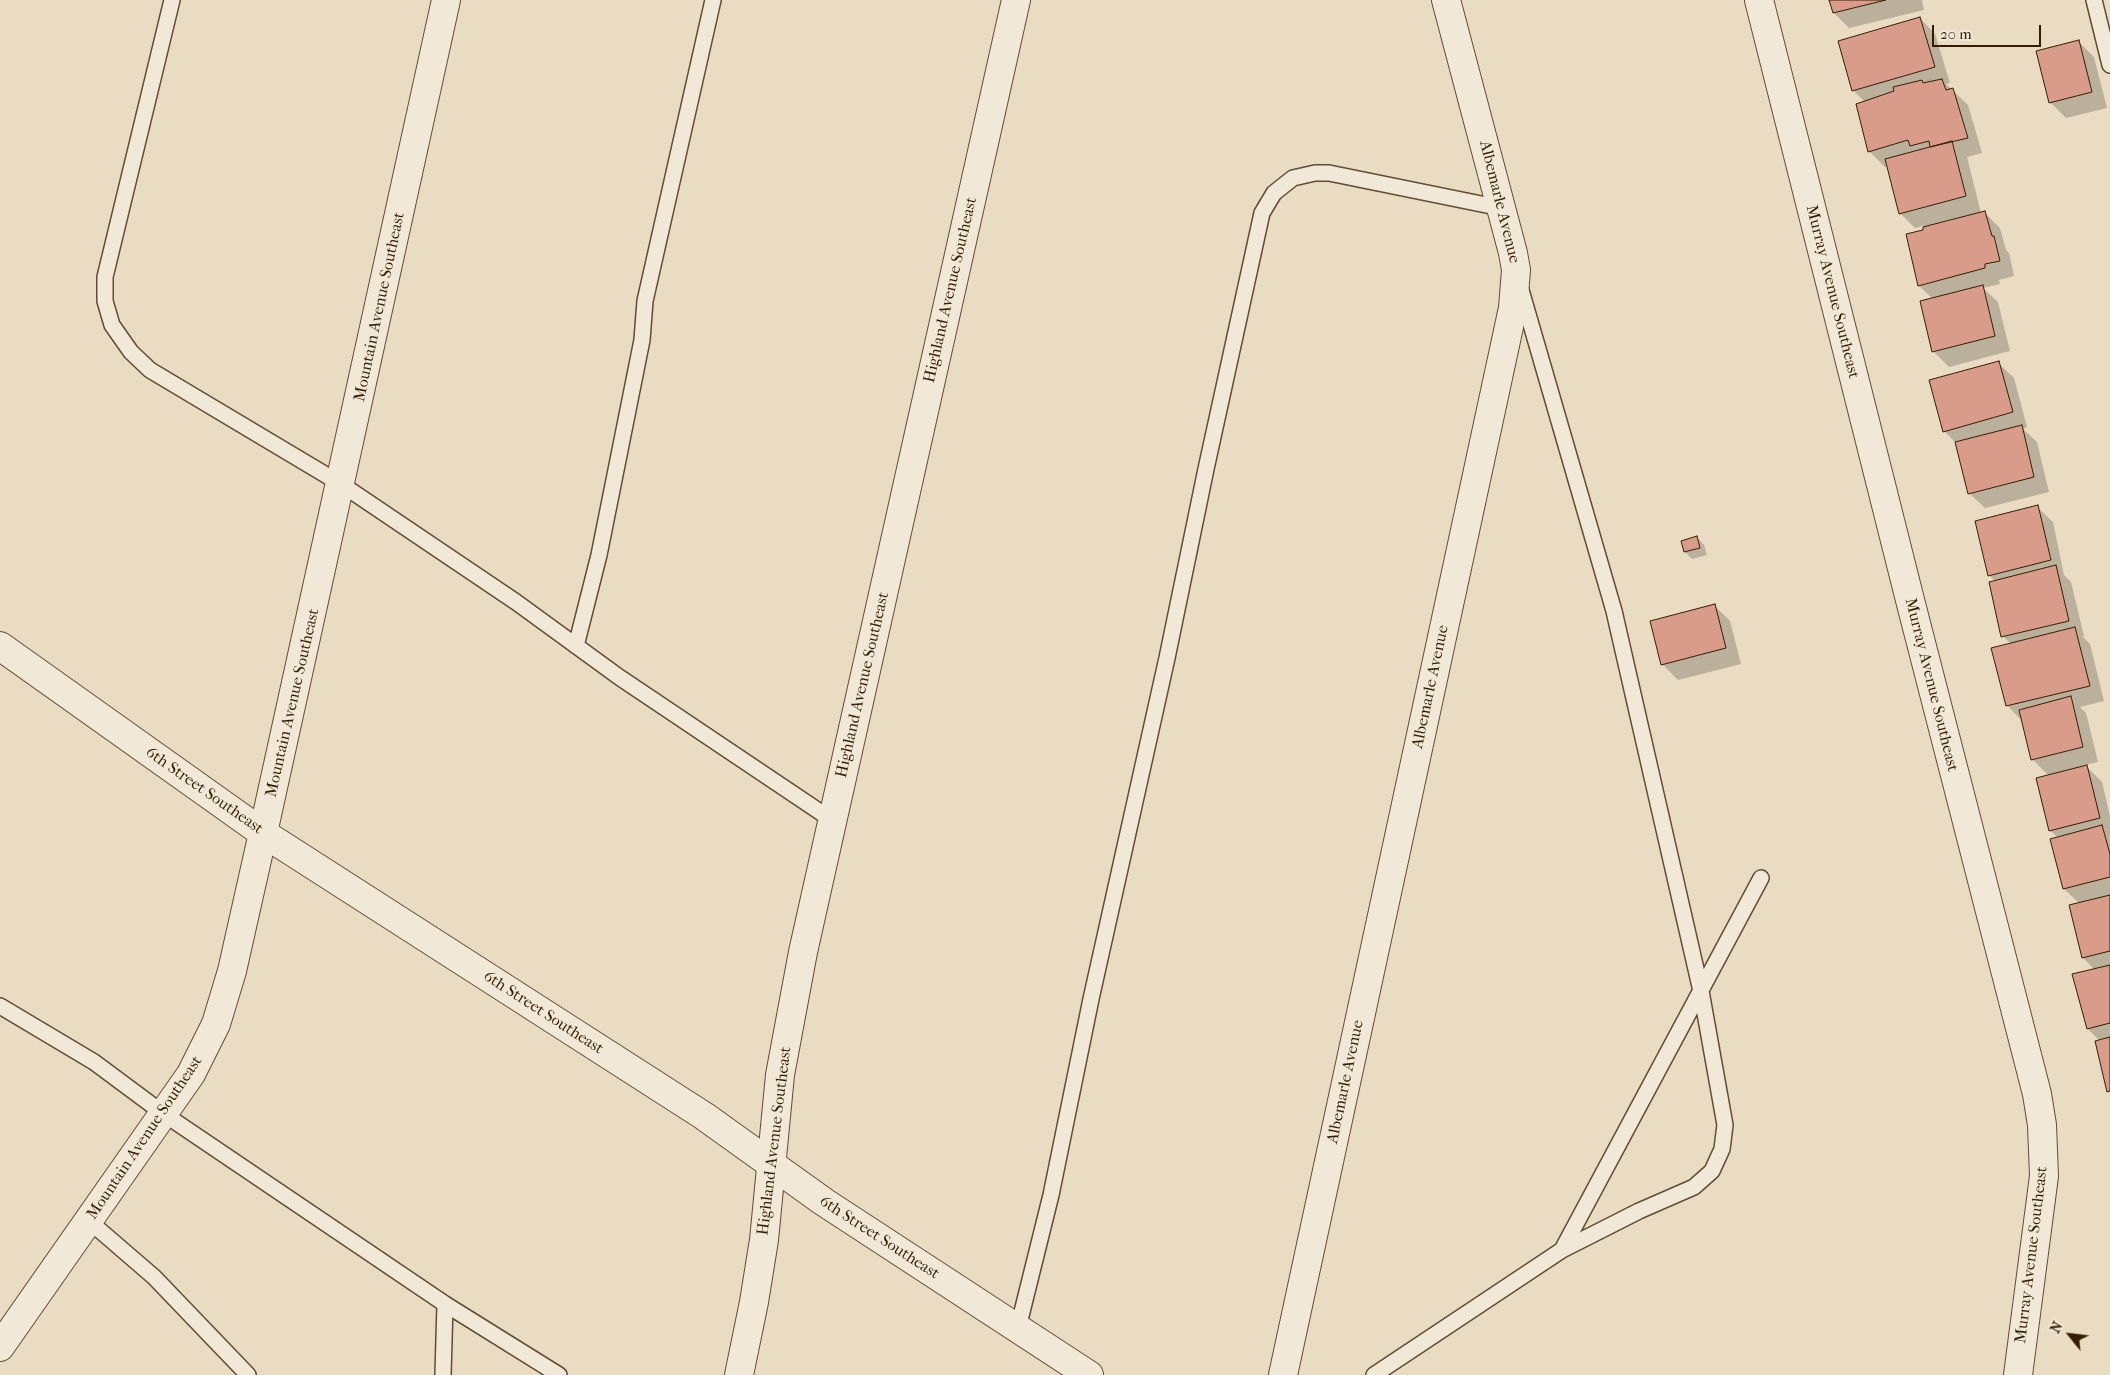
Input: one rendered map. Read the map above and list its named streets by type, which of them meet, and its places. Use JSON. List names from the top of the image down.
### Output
{
  "streets": {
    "street": [
      "Albemarle Avenue",
      "Highland Avenue Southeast",
      "Murray Avenue Southeast",
      "Mountain Avenue Southeast",
      "6th Street Southeast"
    ]
  },
  "crossings": [
    ["Highland Avenue Southeast", "6th Street Southeast"],
    ["Mountain Avenue Southeast", "6th Street Southeast"]
  ],
  "scale_bar": "20 m",
  "north": "top left"
}
